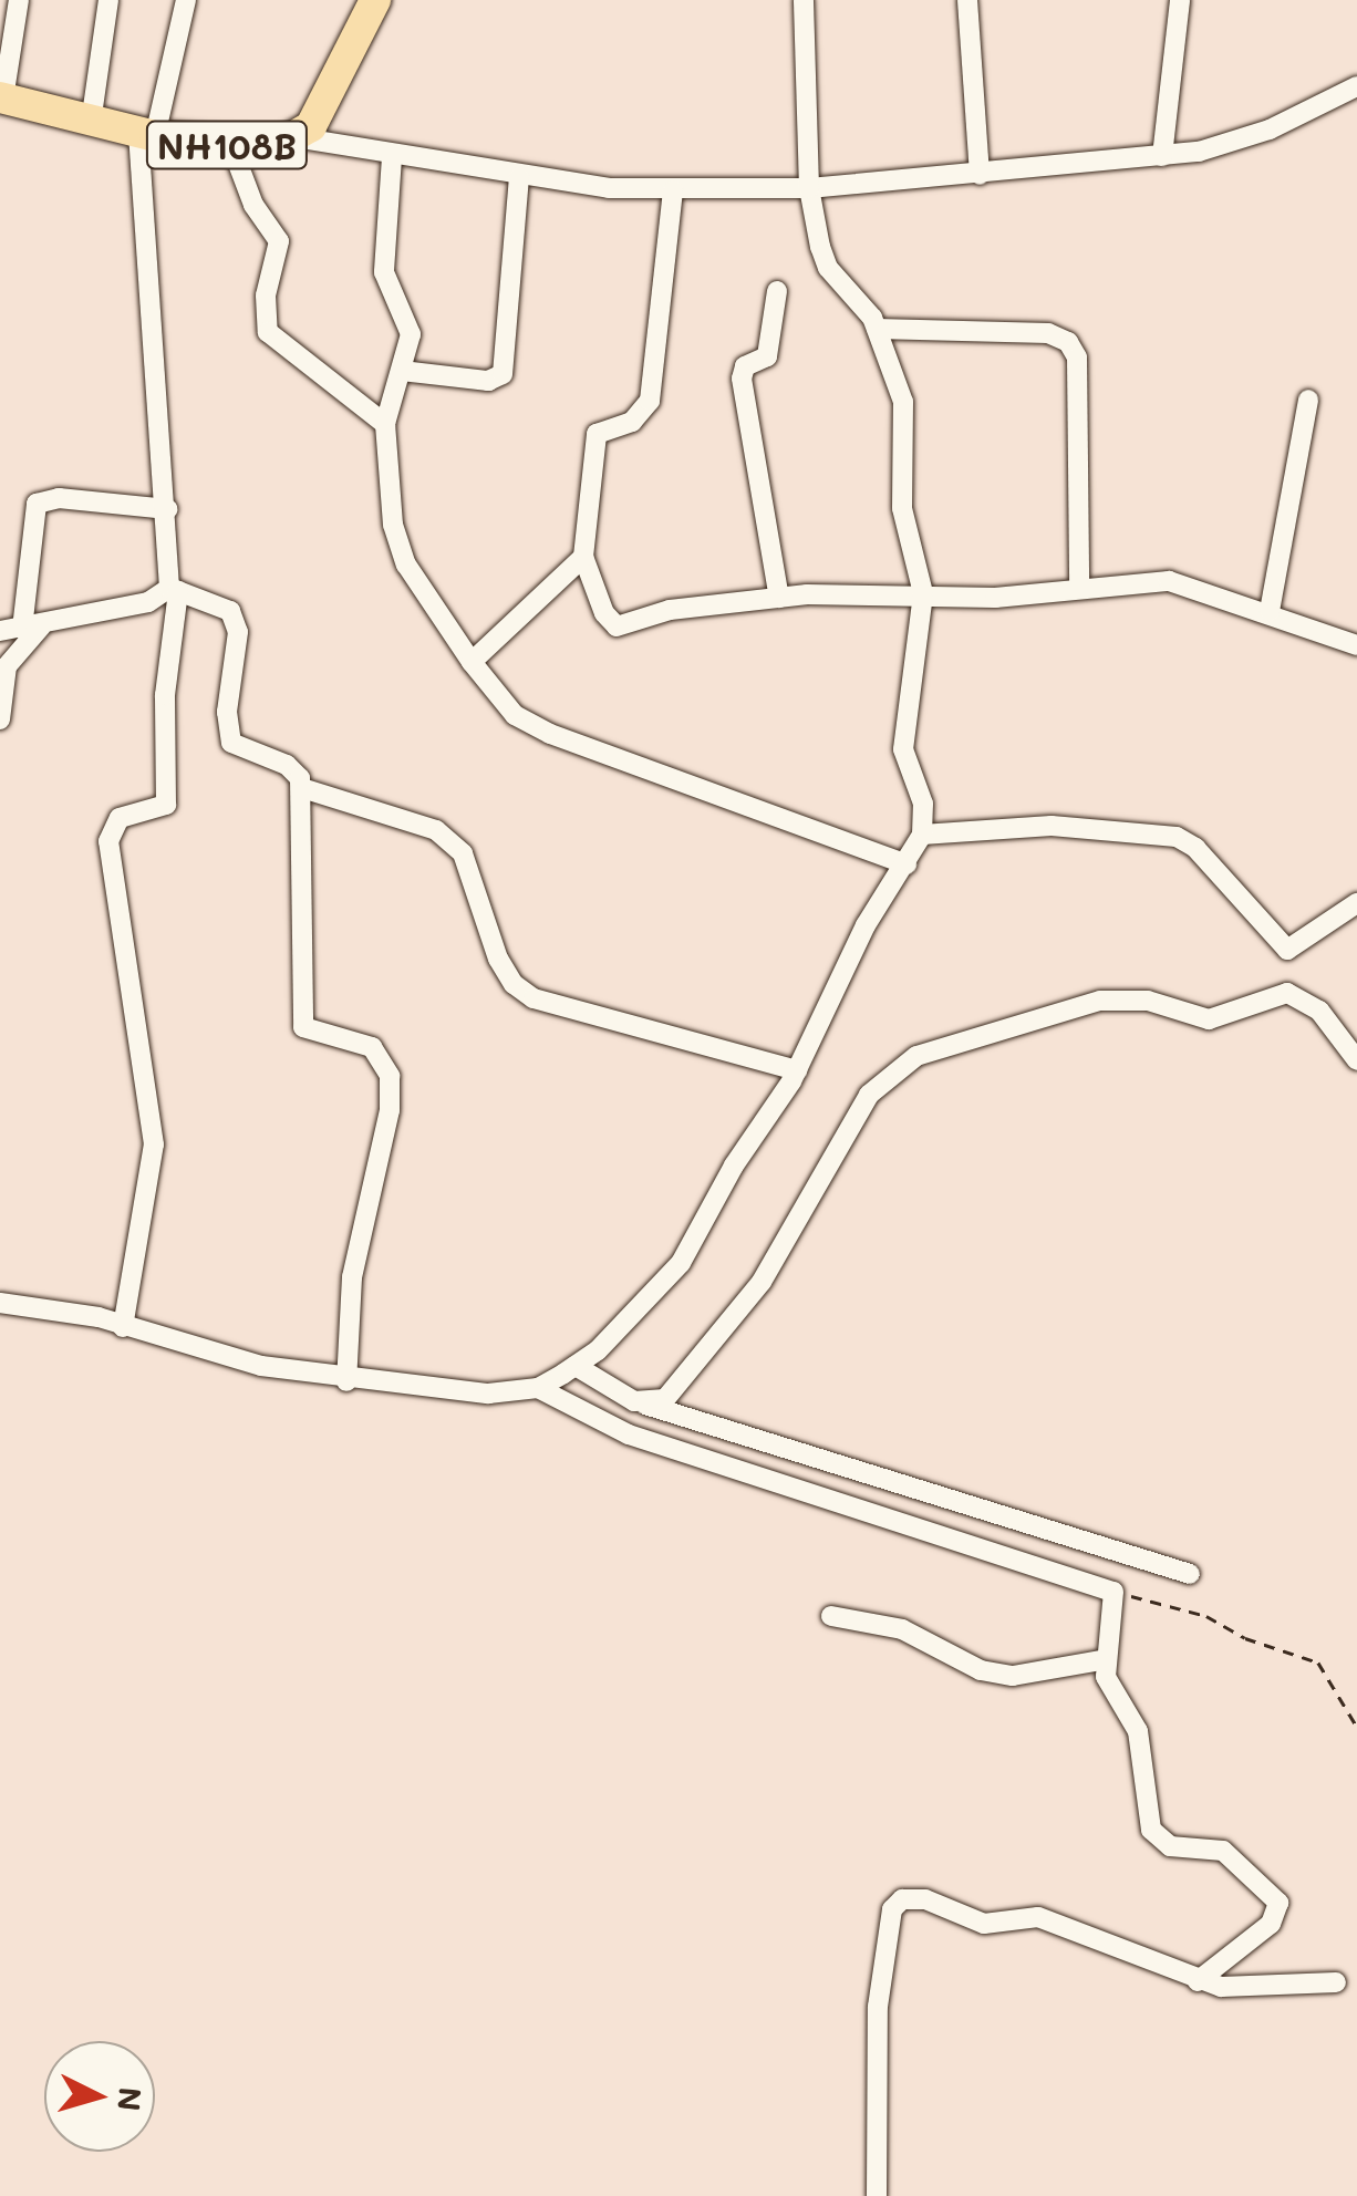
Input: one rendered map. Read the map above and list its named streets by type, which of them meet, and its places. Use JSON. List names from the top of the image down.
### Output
{
  "streets": {
    "highway": ["NH108B"]
  },
  "north": "right"
}
